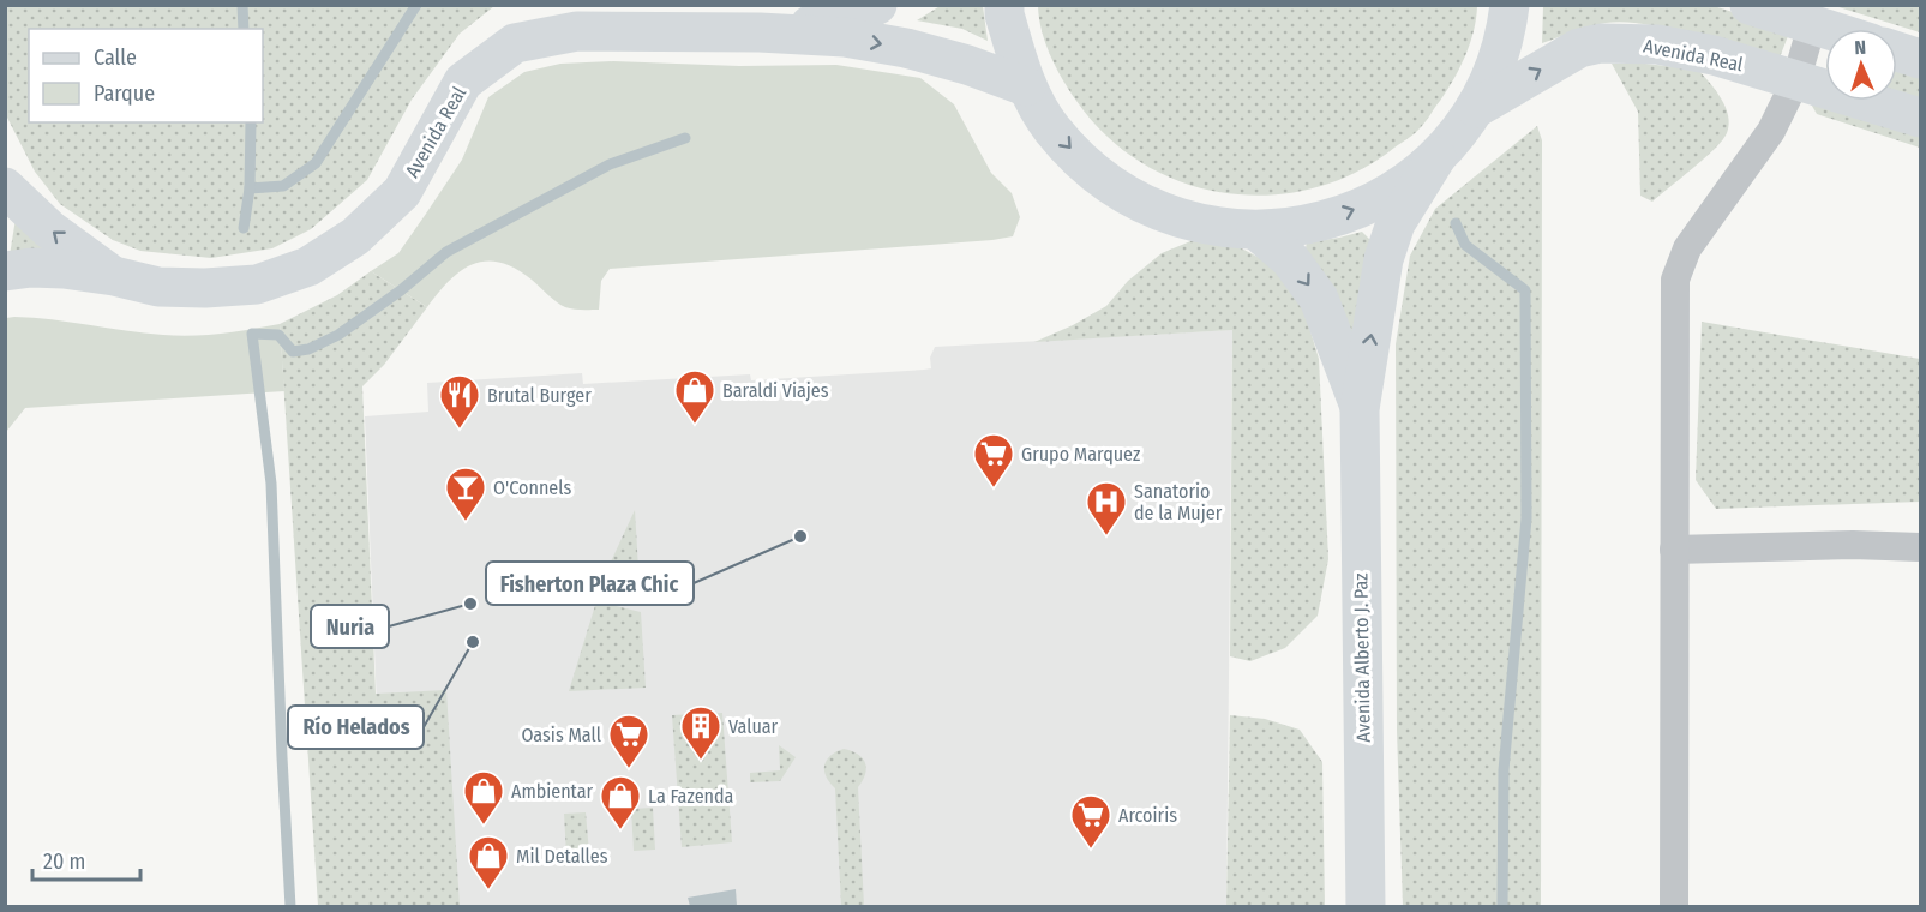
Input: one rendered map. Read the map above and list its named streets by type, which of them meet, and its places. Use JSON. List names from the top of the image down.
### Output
{
  "streets": {
    "main road": ["Avenida Real", "Avenida Alberto J. Paz"]
  },
  "places": {
    "shop": [
      "Baraldi Viajes",
      "Ambientar",
      "La Fazenda",
      "Mil Detalles"
    ],
    "restaurant": ["Brutal Burger"],
    "supermarket": ["Grupo Marquez", "Oasis Mall", "Arcoiris"],
    "bar": ["O'Connels"],
    "other": ["Fisherton Plaza Chic", "Nuria", "Río Helados"],
    "hospital": ["Sanatorio de la Mujer"],
    "building": ["Valuar"]
  },
  "legend": ["Calle", "Parque"],
  "scale_bar": "20 m",
  "north": "top"
}
